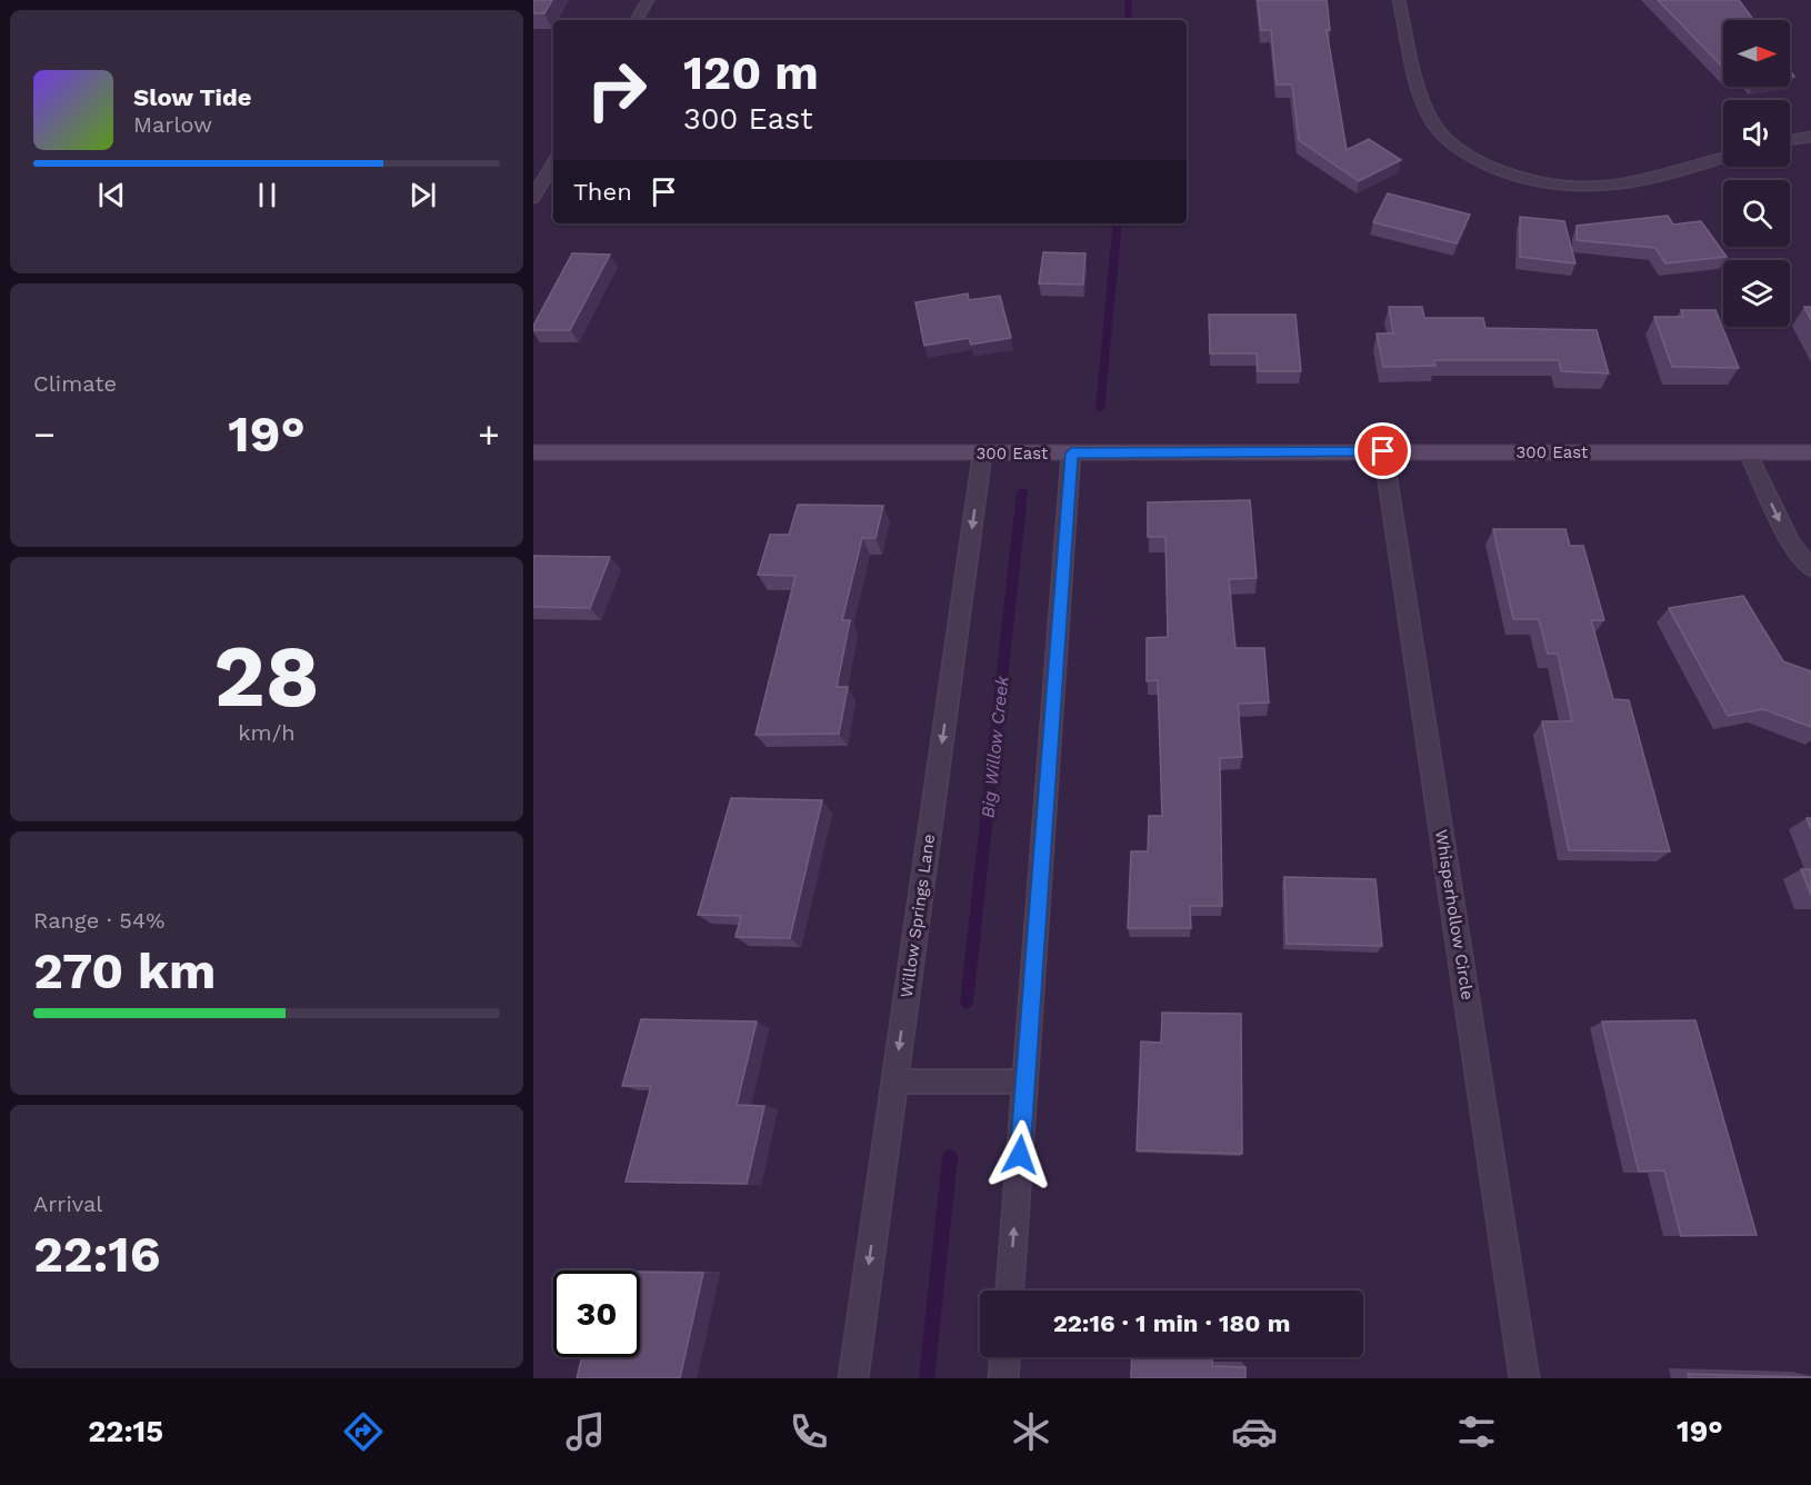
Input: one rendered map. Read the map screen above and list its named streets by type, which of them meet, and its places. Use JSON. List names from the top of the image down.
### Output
{
  "streets": {
    "main road": ["300 East"],
    "street": ["Whisperhollow Circle", "Willow Springs Lane"]
  },
  "crossings": [
    ["300 East", "Whisperhollow Circle"],
    ["300 East", "Willow Springs Lane"]
  ],
  "water": ["Big Willow Creek"],
  "north": "right",
  "page": {
    "turn": ["120 m", "300 East"],
    "song": ["Slow Tide", "Marlow"],
    "then": "Then",
    "tile": [
      "Climate",
      ["28", "km/h"],
      ["Range · 54%", "270 km"],
      ["Arrival", "22:16"]
    ],
    "heat": ["−", "19°", "+"],
    "limit": "30",
    "trip": "22:16 · 1 min · 180 m",
    "tabs": ["22:15", "19°"]
  }
}
